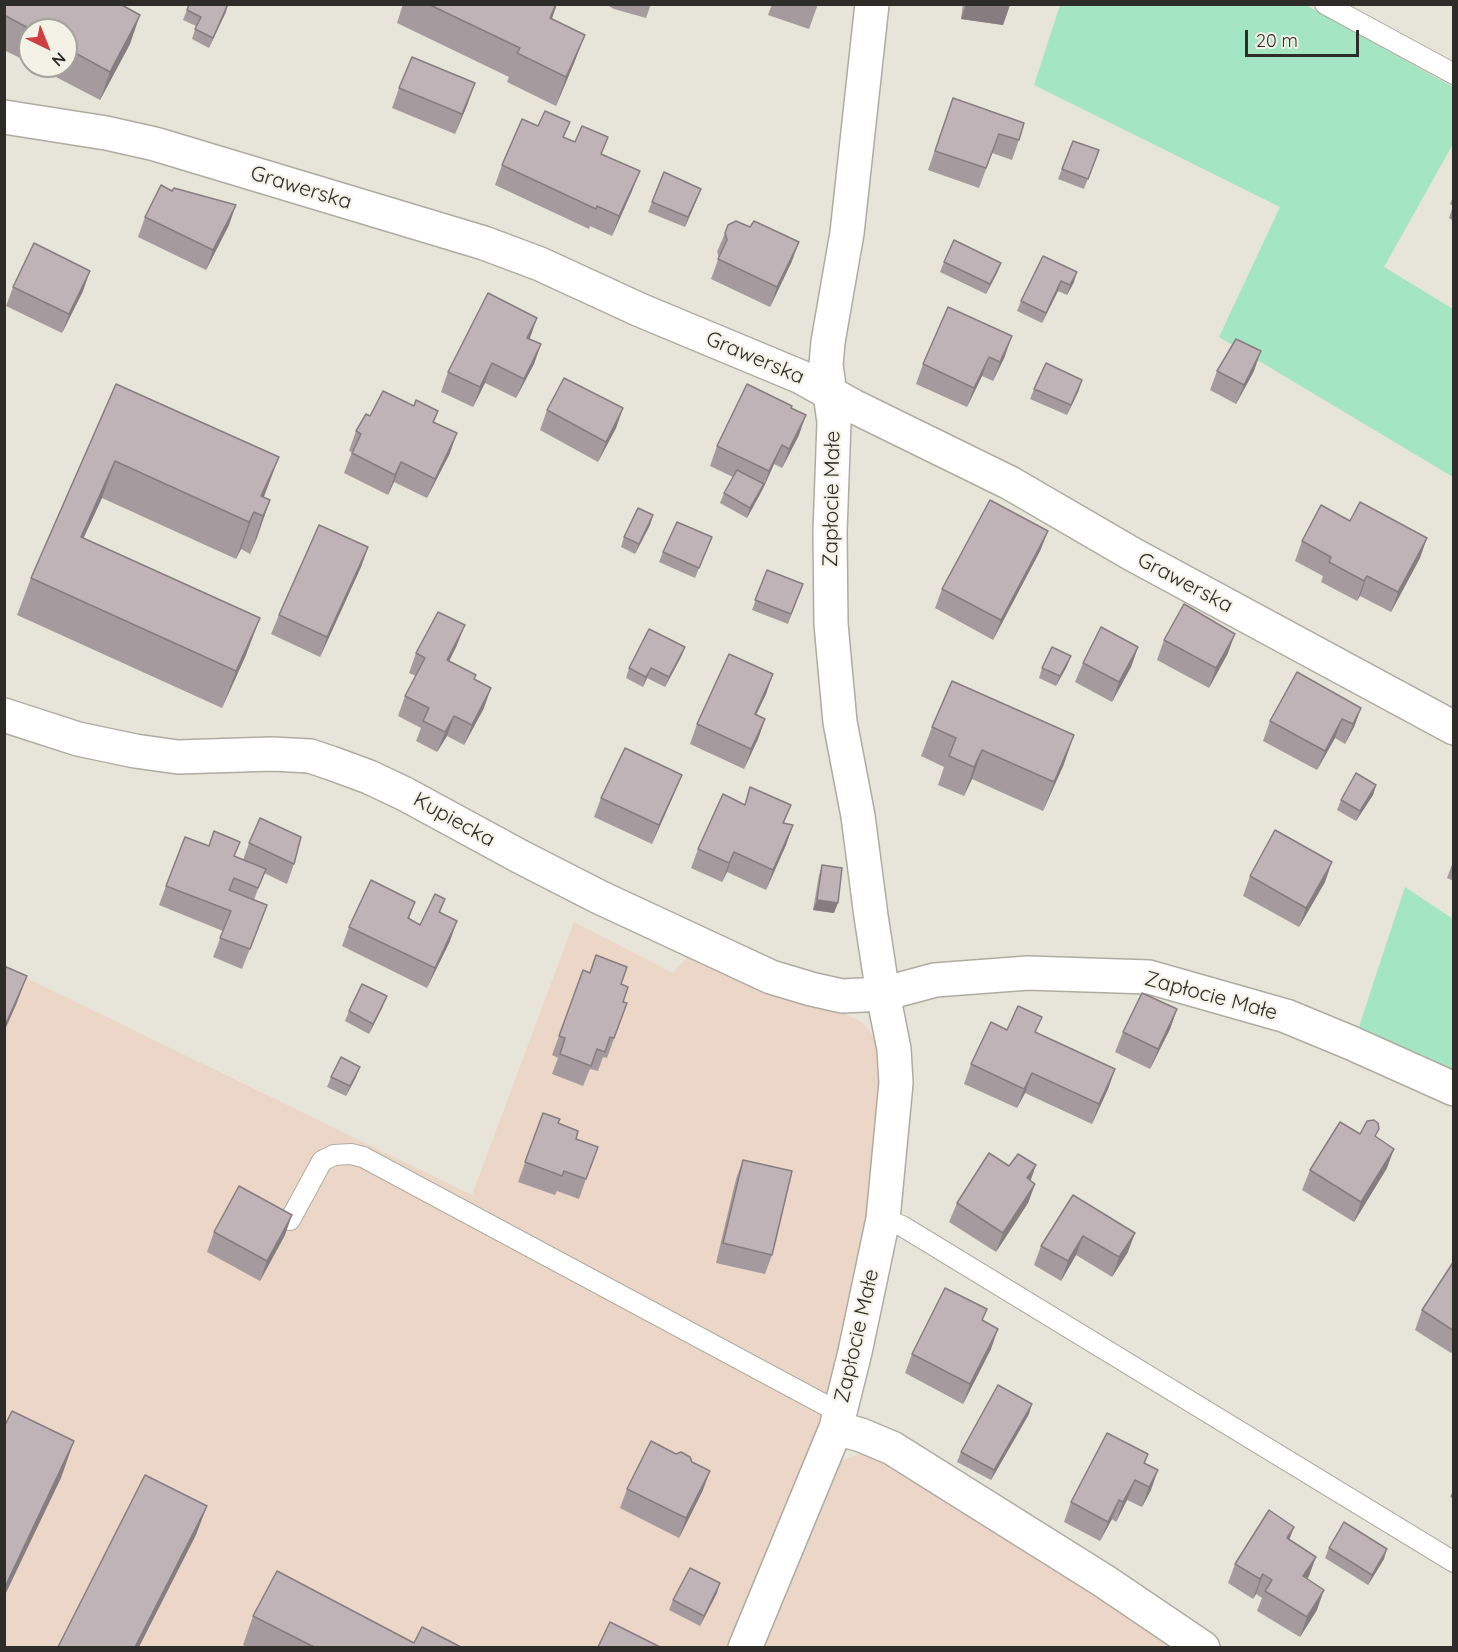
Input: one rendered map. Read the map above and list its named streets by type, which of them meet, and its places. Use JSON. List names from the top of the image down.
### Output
{
  "streets": {
    "street": ["Grawerska", "Zapłocie Małe", "Kupiecka"]
  },
  "crossings": [
    ["Grawerska", "Zapłocie Małe"],
    ["Zapłocie Małe", "Kupiecka"]
  ],
  "scale_bar": "20 m",
  "north": "bottom right"
}
